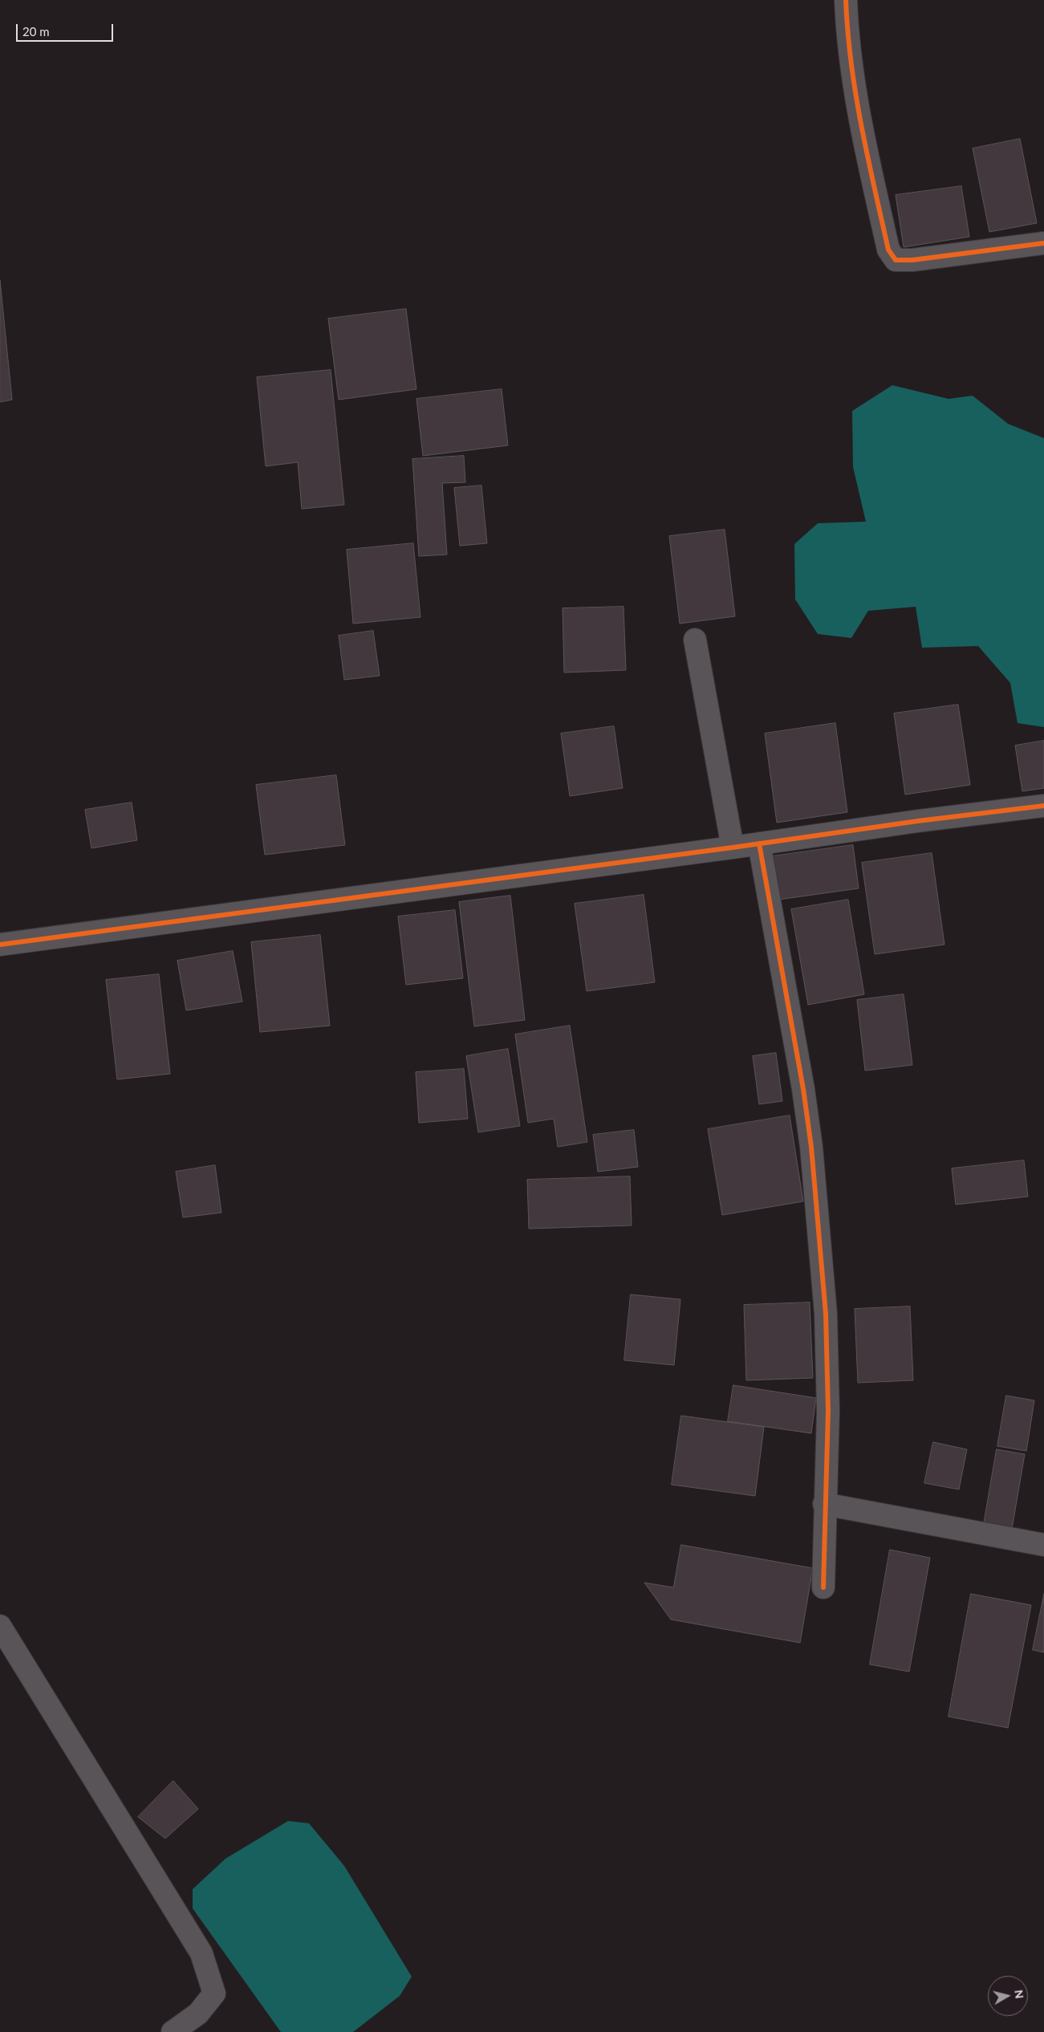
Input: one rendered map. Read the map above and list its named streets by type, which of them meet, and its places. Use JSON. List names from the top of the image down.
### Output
{
  "scale_bar": "20 m",
  "north": "right"
}
